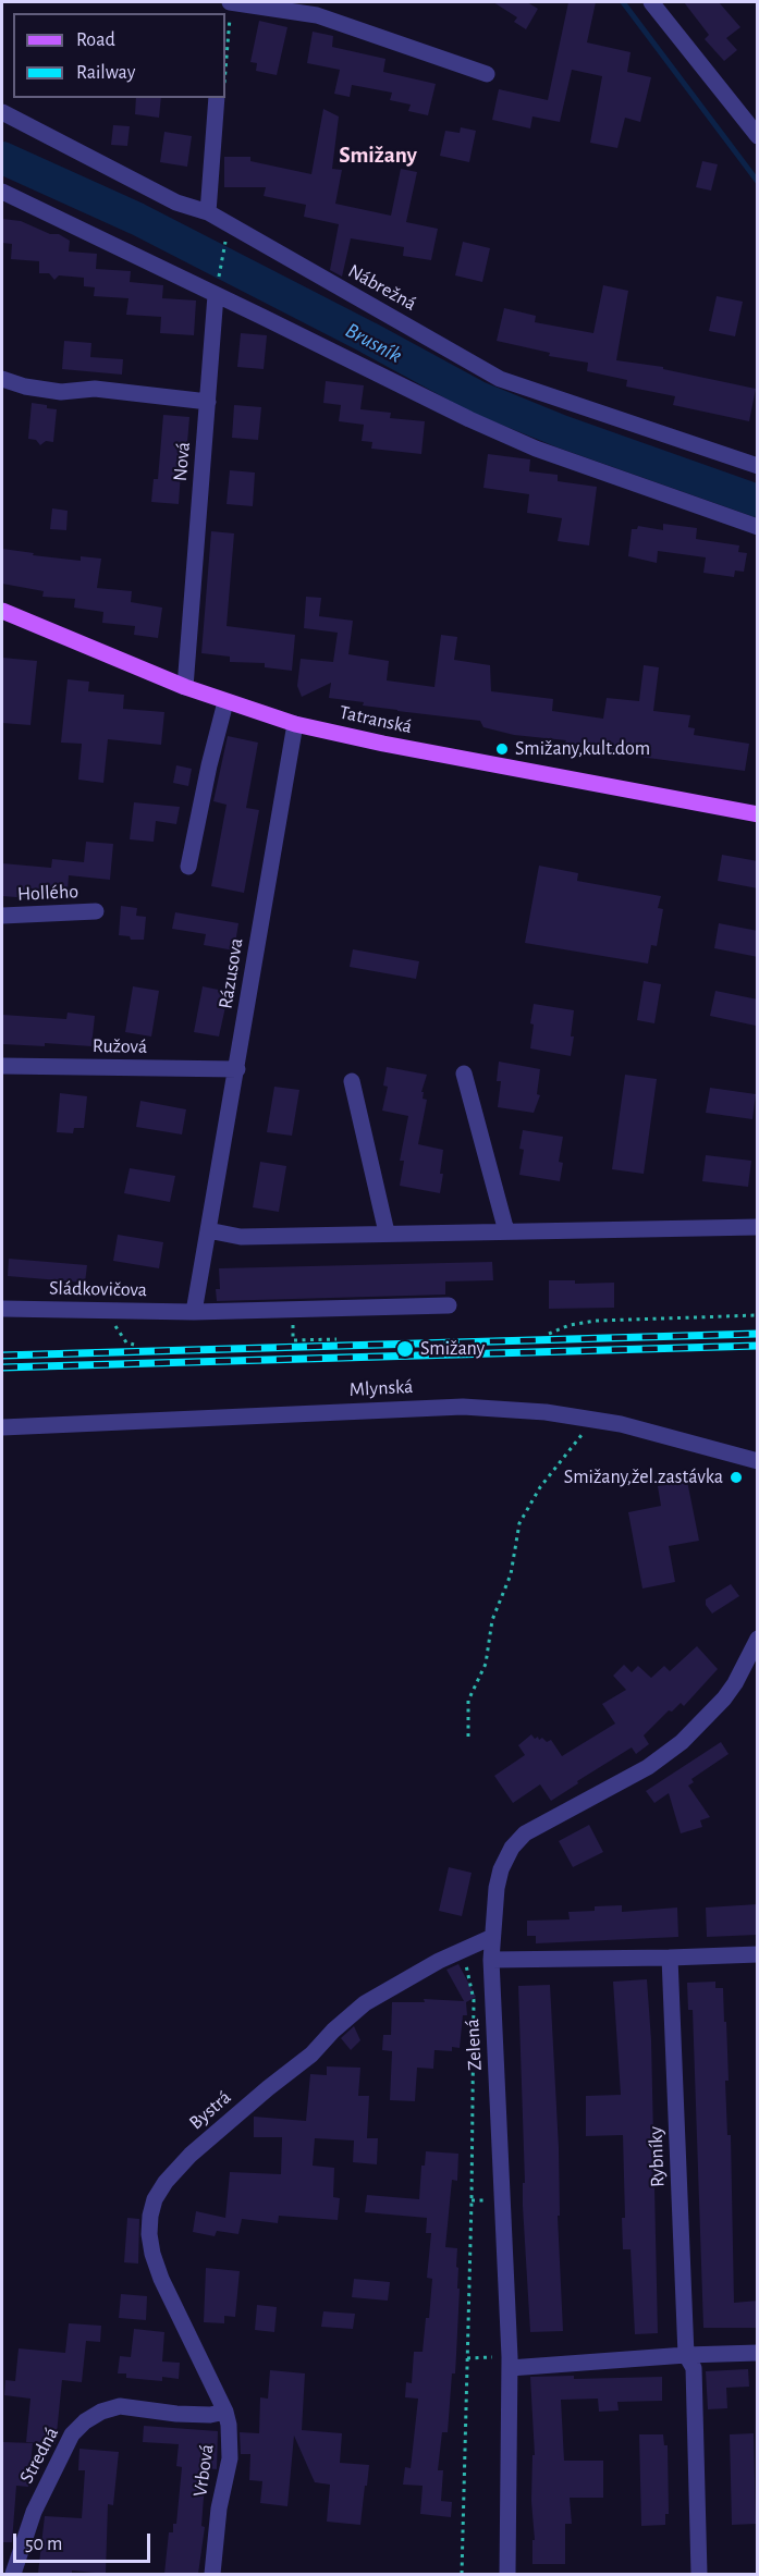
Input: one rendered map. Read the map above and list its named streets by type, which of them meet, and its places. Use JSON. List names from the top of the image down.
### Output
{
  "streets": {
    "main road": ["Tatranská"],
    "street": [
      "Nábrežná",
      "Nová",
      "Hollého",
      "Rázusova",
      "Ružová",
      "Sládkovičova",
      "Mlynská",
      "Zelená",
      "Bystrá",
      "Rybníky",
      "Stredná",
      "Vrbová"
    ]
  },
  "crossings": [
    ["Nová", "Tatranská"],
    ["Tatranská", "Rázusova"],
    ["Rázusova", "Ružová"],
    ["Rázusova", "Sládkovičova"],
    ["Zelená", "Bystrá"],
    ["Bystrá", "Stredná"],
    ["Bystrá", "Vrbová"],
    ["Stredná", "Vrbová"]
  ],
  "districts": ["Smižany"],
  "water": ["Brusník"],
  "places": ["Smižany,kult.dom", "Smižany", "Smižany,žel.zastávka"],
  "legend": ["Road", "Railway"],
  "scale_bar": "50 m"
}
